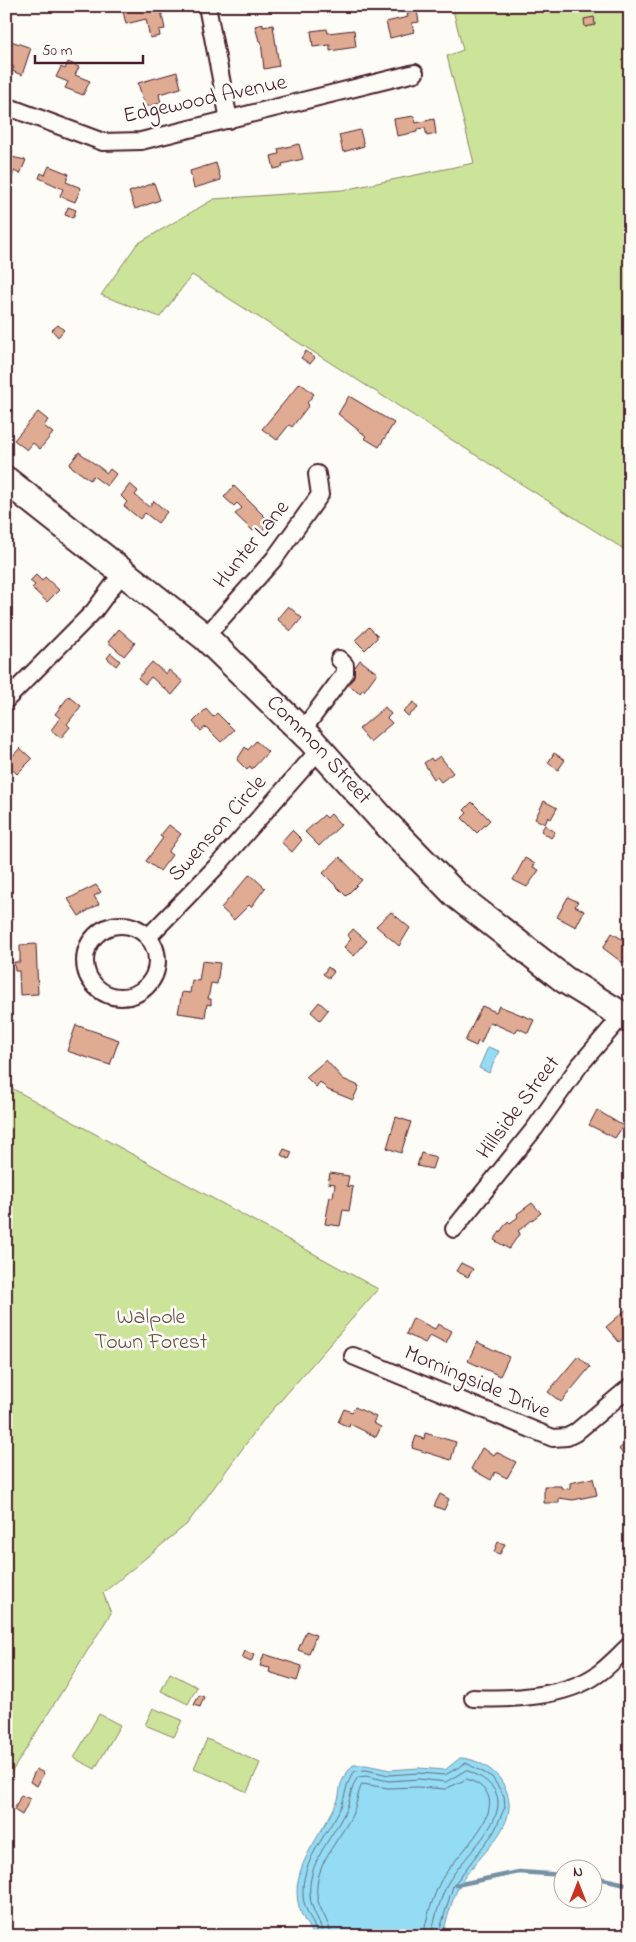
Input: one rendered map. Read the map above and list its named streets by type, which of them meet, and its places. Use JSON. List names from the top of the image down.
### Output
{
  "streets": {
    "main road": ["Common Street"],
    "street": [
      "Edgewood Avenue",
      "Hunter Lane",
      "Swenson Circle",
      "Hillside Street",
      "Morningside Drive"
    ]
  },
  "crossings": [
    ["Hunter Lane", "Common Street"],
    ["Common Street", "Swenson Circle"],
    ["Common Street", "Hillside Street"]
  ],
  "parks": ["Walpole Town Forest"],
  "scale_bar": "50 m",
  "north": "top"
}
